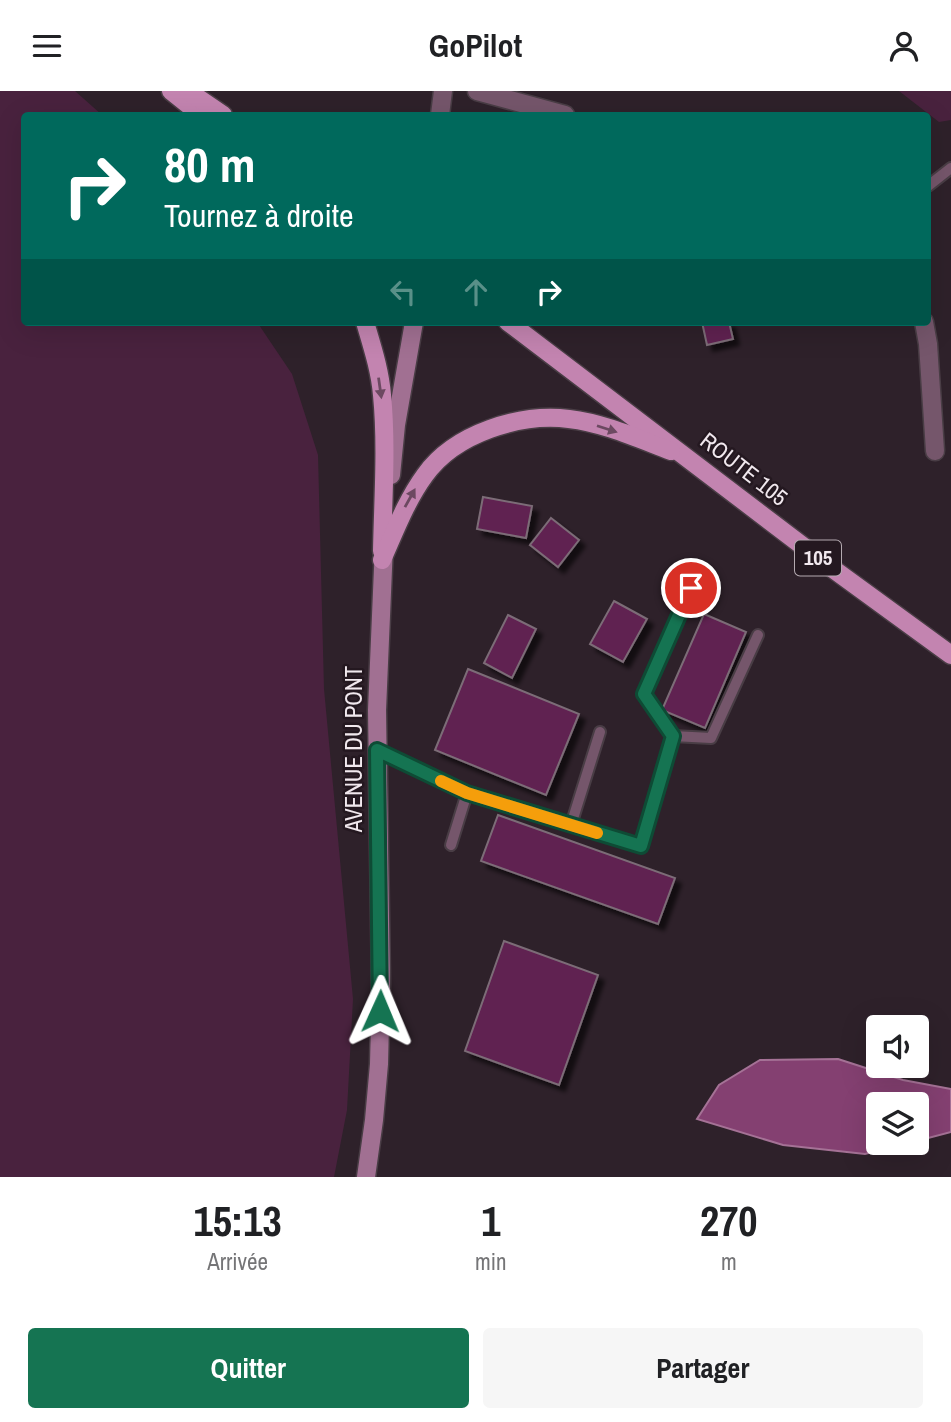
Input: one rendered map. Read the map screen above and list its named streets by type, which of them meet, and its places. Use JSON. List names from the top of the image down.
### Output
{
  "streets": {
    "main road": ["ROUTE 105", "105", "AVENUE DU PONT"]
  },
  "page": {
    "header": "GoPilot",
    "turn": ["80 m", "Tournez à droite"],
    "eta": [
      "15:13",
      "Arrivée",
      "1",
      "min",
      "270",
      "m"
    ],
    "buttons": ["Quitter", "Partager"]
  }
}
